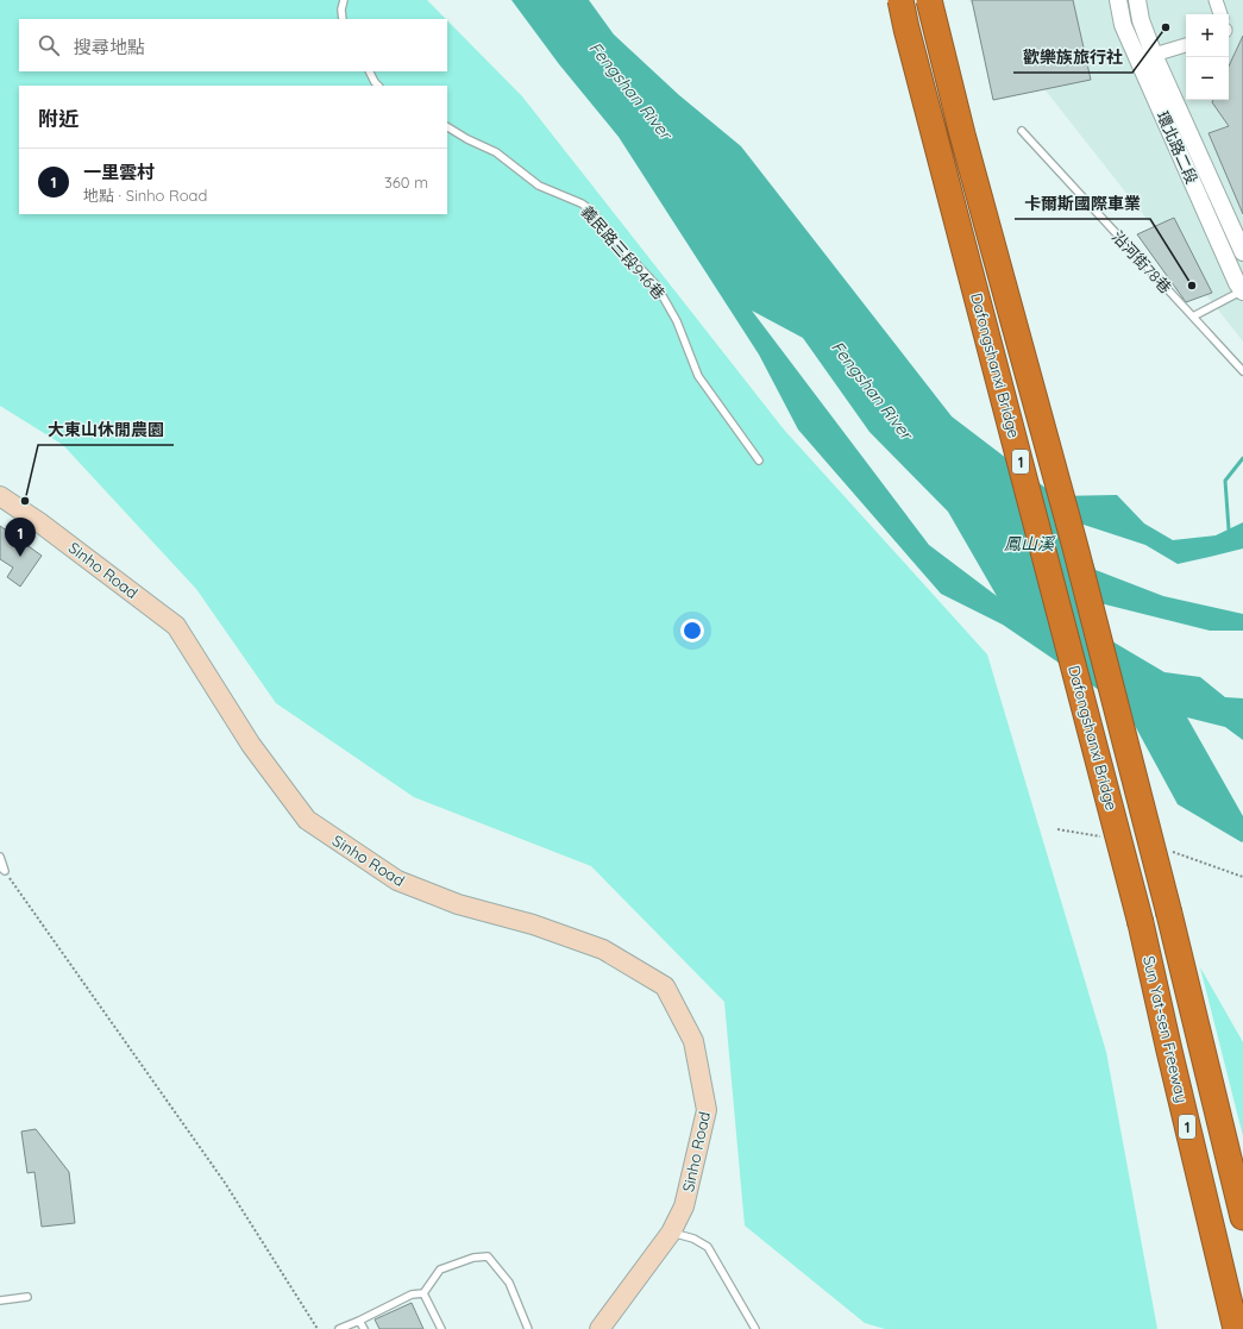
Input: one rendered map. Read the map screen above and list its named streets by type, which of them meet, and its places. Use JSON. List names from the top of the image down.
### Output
{
  "streets": {
    "highway": ["Dafongshanxi Bridge", "1", "Sun Yat-sen Freeway"],
    "main road": ["Sinho Road"],
    "street": ["環北路二段"],
    "lane": ["義民路三段946巷", "沿河街78巷"]
  },
  "crossings": [
    ["Dafongshanxi Bridge", "Sun Yat-sen Freeway"]
  ],
  "water": ["Fengshan River", "鳳山溪"],
  "places": ["歡樂族旅行社", "卡爾斯國際車業", "大東山休閒農園"],
  "page": {
    "map_buttons": ["+", "−"],
    "search": "搜尋地點",
    "heading": "附近",
    "list": [
      {
        "mark": "1",
        "name": "一里雲村",
        "note": "地點 · Sinho Road",
        "value": "360 m"
      }
    ],
    "pins": "1"
  }
}
